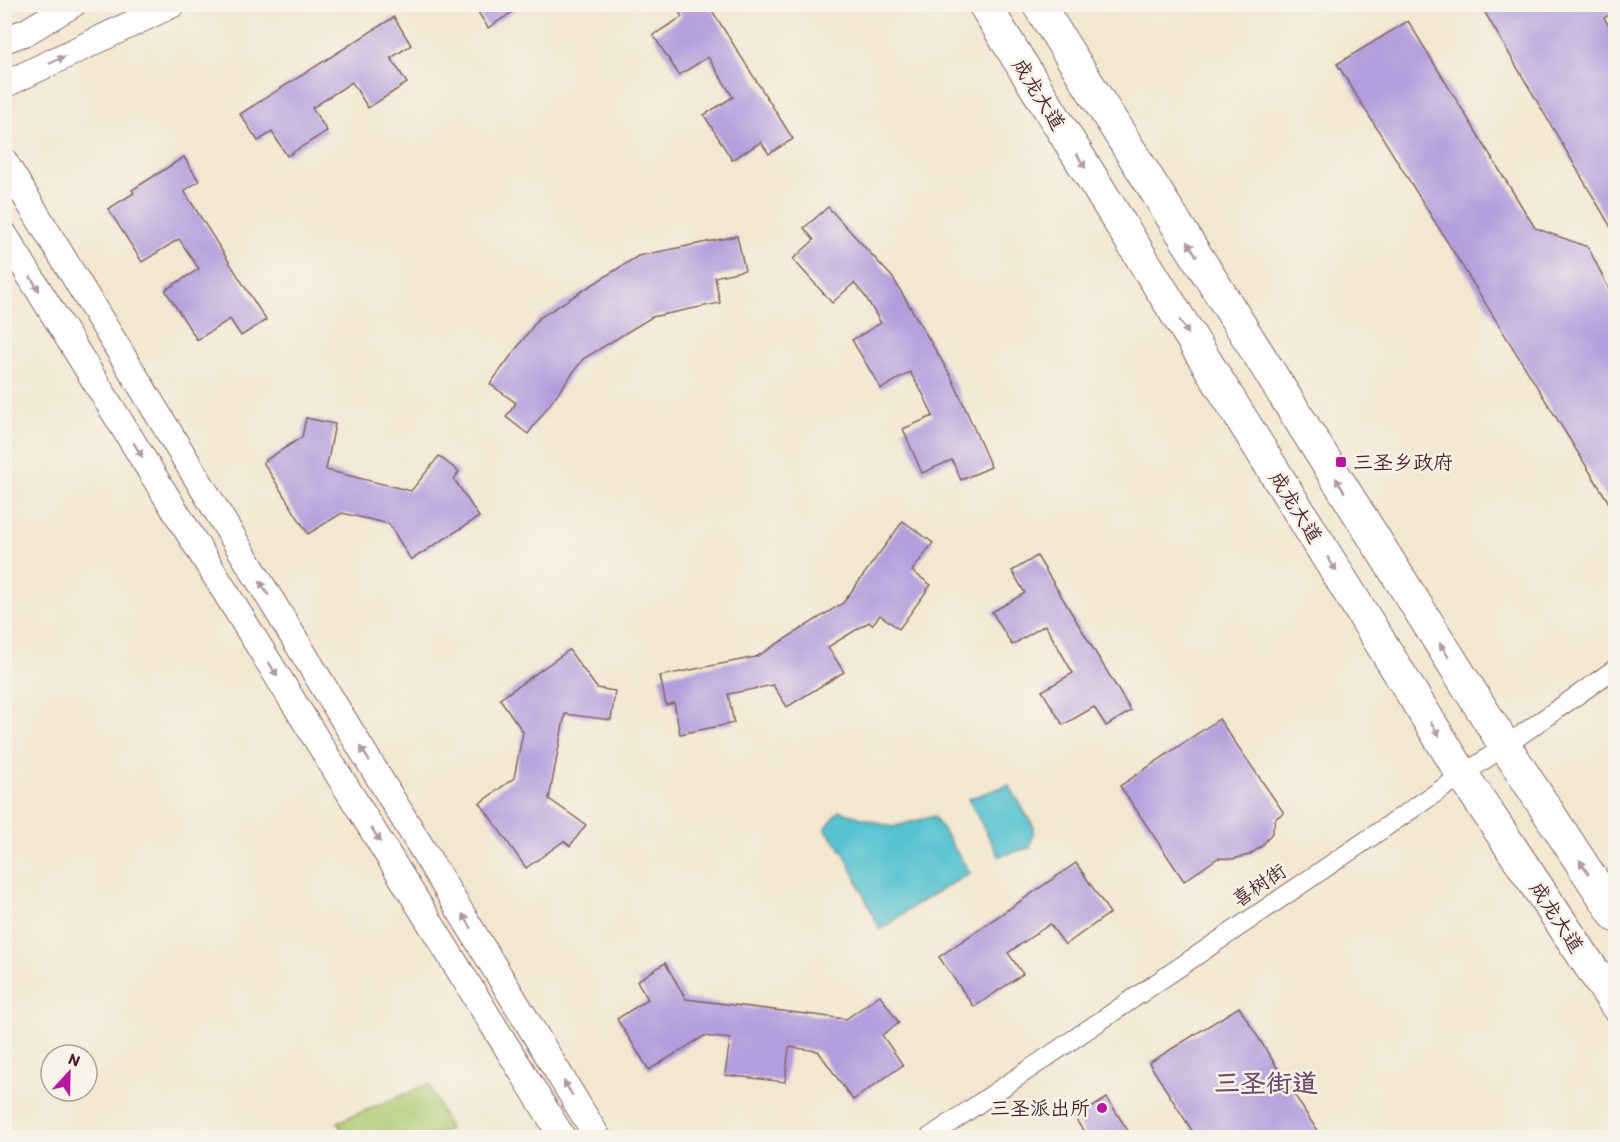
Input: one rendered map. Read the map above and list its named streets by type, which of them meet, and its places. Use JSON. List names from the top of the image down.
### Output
{
  "streets": {
    "highway": ["成龙大道"],
    "street": ["喜树街"]
  },
  "crossings": [
    ["成龙大道", "喜树街"]
  ],
  "districts": ["三圣街道"],
  "places": {
    "transit": ["三圣乡政府"],
    "other": ["三圣派出所"]
  },
  "north": "top"
}
